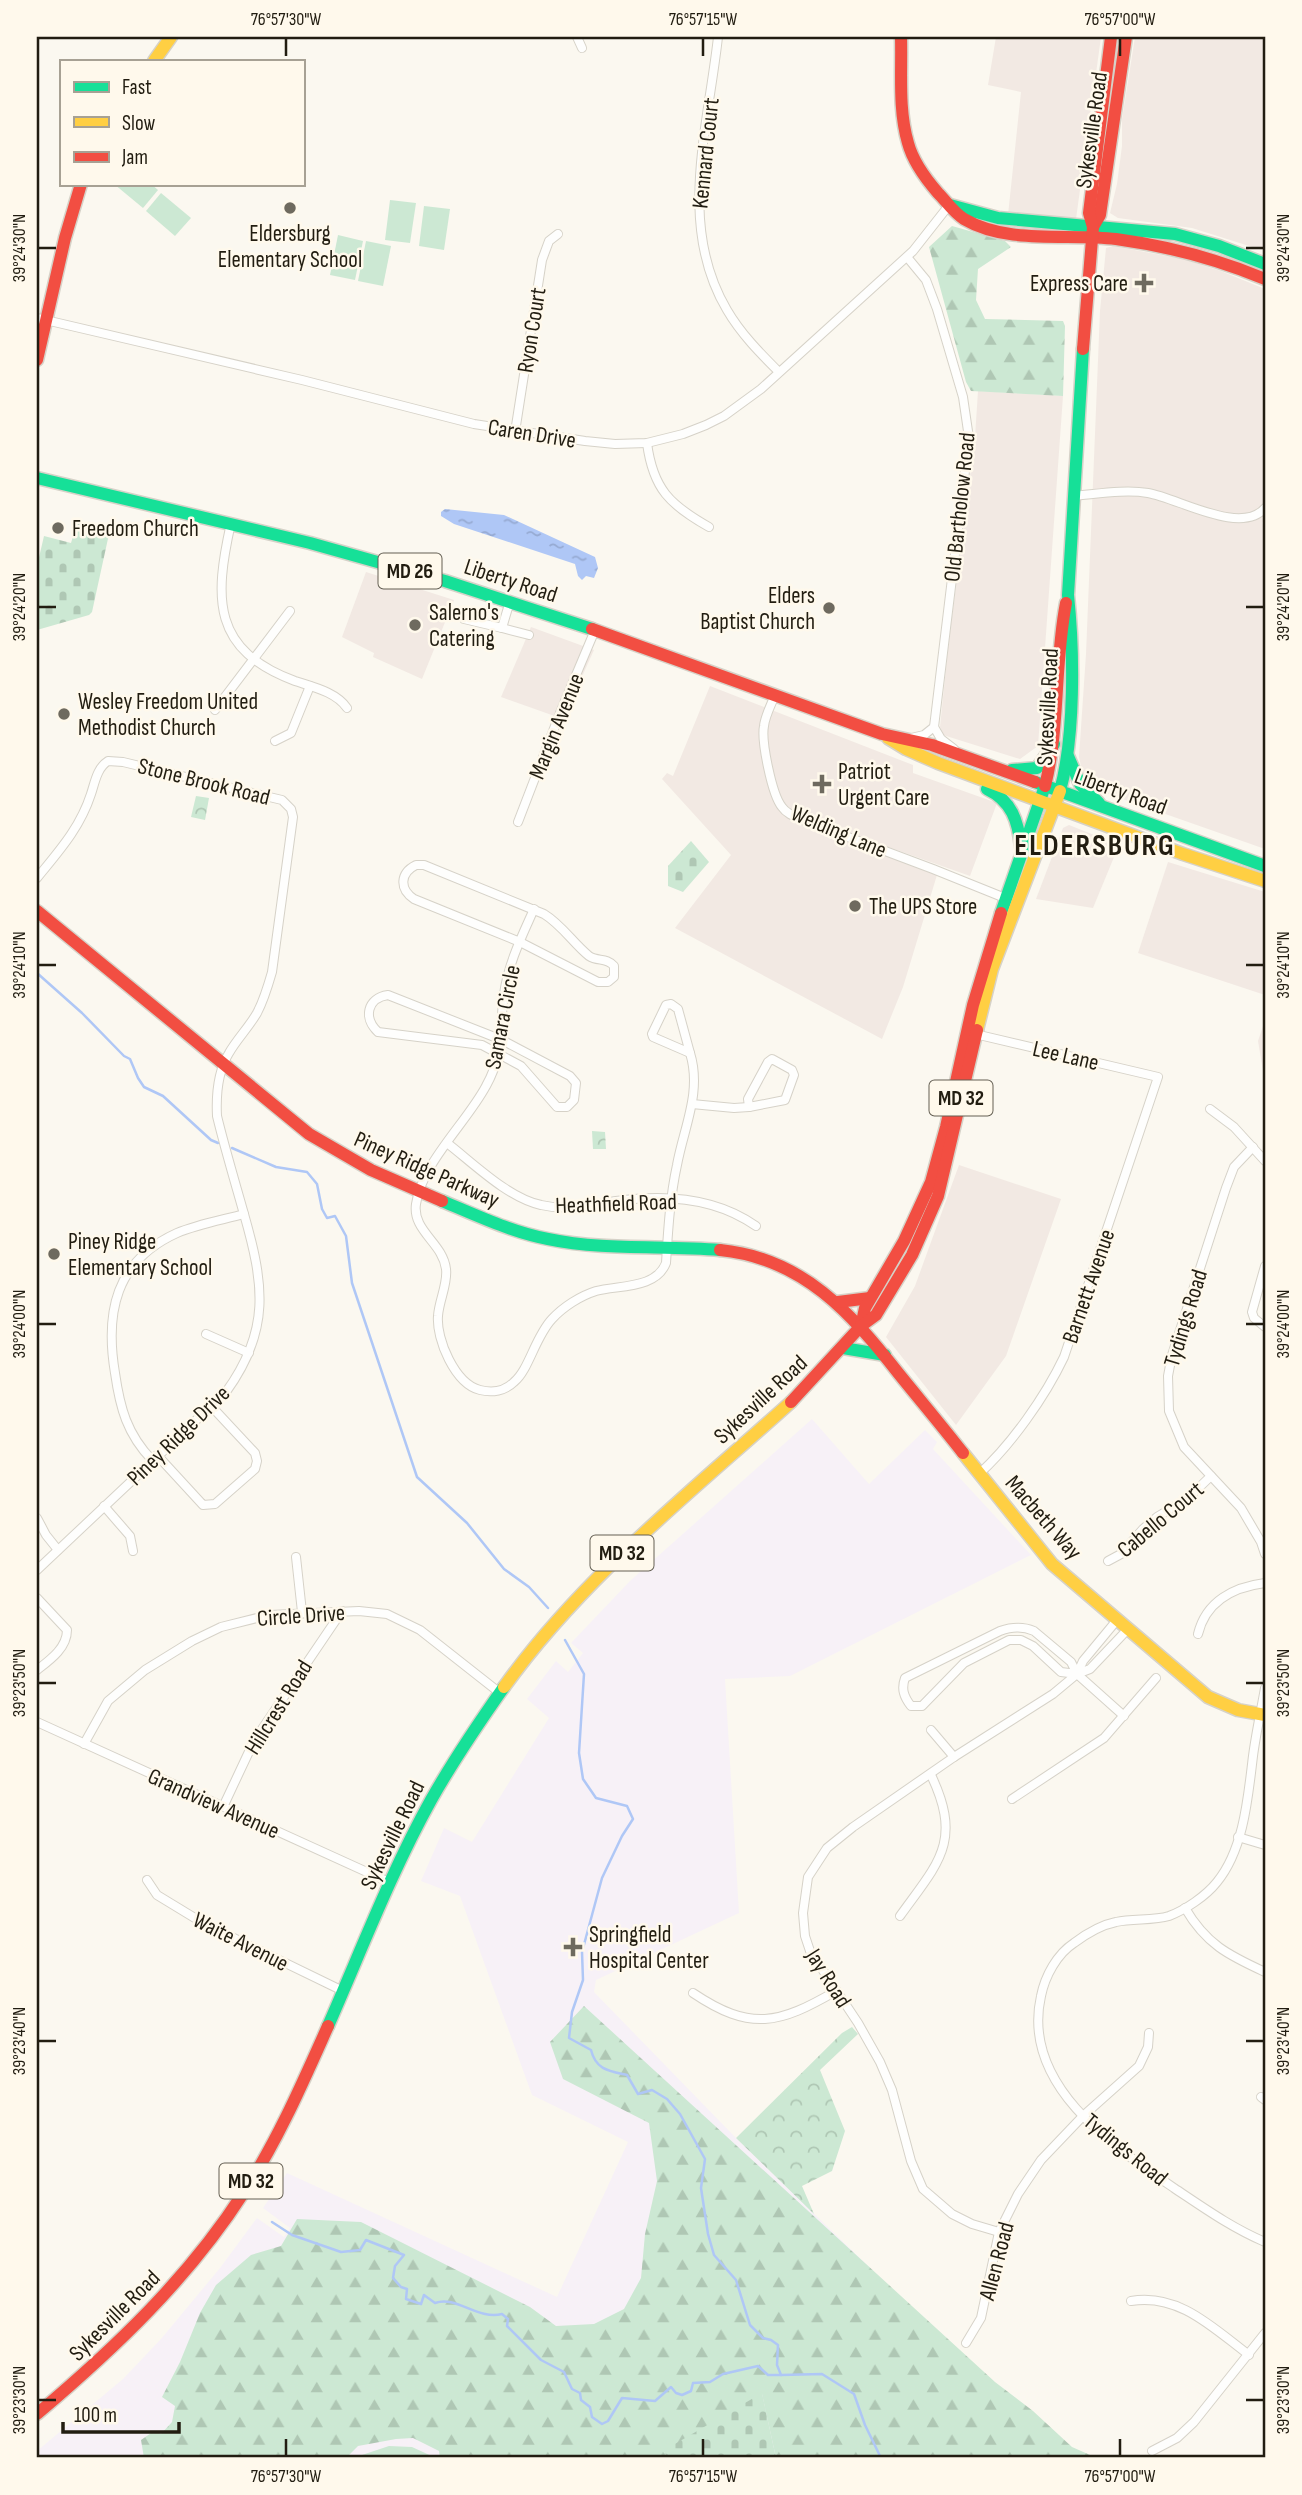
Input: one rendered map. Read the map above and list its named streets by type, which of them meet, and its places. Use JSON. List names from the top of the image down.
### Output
{
  "streets": {
    "main road": [
      "Sykesville Road",
      "MD 26",
      "Liberty Road",
      "MD 32",
      "Piney Ridge Parkway",
      "Macbeth Way"
    ],
    "street": [
      "Kennard Court",
      "Ryon Court",
      "Caren Drive",
      "Old Bartholow Road",
      "Margin Avenue",
      "Stone Brook Road",
      "Welding Lane",
      "Samara Circle",
      "Lee Lane",
      "Heathfield Road",
      "Barnett Avenue",
      "Tydings Road",
      "Piney Ridge Drive",
      "Cabello Court",
      "Circle Drive",
      "Hillcrest Road",
      "Grandview Avenue",
      "Waite Avenue",
      "Jay Road",
      "Allen Road"
    ]
  },
  "crossings": [
    ["Sykesville Road", "Liberty Road"],
    ["Sykesville Road", "Welding Lane"],
    ["Sykesville Road", "Lee Lane"],
    ["Sykesville Road", "Piney Ridge Parkway"],
    ["Sykesville Road", "Macbeth Way"],
    ["Sykesville Road", "Circle Drive"],
    ["Sykesville Road", "Grandview Avenue"],
    ["Sykesville Road", "Waite Avenue"],
    ["Kennard Court", "Caren Drive"],
    ["Ryon Court", "Caren Drive"],
    ["Caren Drive", "Old Bartholow Road"],
    ["Liberty Road", "Margin Avenue"],
    ["Liberty Road", "Welding Lane"],
    ["Stone Brook Road", "Piney Ridge Parkway"],
    ["Stone Brook Road", "Piney Ridge Drive"],
    ["Samara Circle", "Piney Ridge Parkway"],
    ["Samara Circle", "Heathfield Road"],
    ["Lee Lane", "Barnett Avenue"],
    ["Piney Ridge Parkway", "Piney Ridge Drive"],
    ["Piney Ridge Parkway", "Macbeth Way"],
    ["Barnett Avenue", "Macbeth Way"],
    ["Tydings Road", "Macbeth Way"],
    ["Tydings Road", "Cabello Court"],
    ["Tydings Road", "Allen Road"],
    ["Macbeth Way", "Jay Road"],
    ["Circle Drive", "Hillcrest Road"],
    ["Circle Drive", "Grandview Avenue"],
    ["Hillcrest Road", "Grandview Avenue"],
    ["Jay Road", "Allen Road"]
  ],
  "districts": ["ELDERSBURG"],
  "places": {
    "other": [
      "Eldersburg Elementary School",
      "Freedom Church",
      "Elders Baptist Church",
      "Salerno's Catering",
      "Wesley Freedom United Methodist Church",
      "The UPS Store",
      "Piney Ridge Elementary School"
    ],
    "health": ["Express Care", "Patriot Urgent Care", "Springfield Hospital Center"]
  },
  "legend": ["Fast", "Slow", "Jam"],
  "scale_bar": "100 m",
  "coordinates": [
    "76°57'30\"W",
    "76°57'15\"W",
    "76°57'00\"W",
    "39°24'30\"N",
    "39°24'20\"N",
    "39°24'10\"N",
    "39°24'00\"N",
    "39°23'50\"N",
    "39°23'40\"N",
    "39°23'30\"N"
  ]
}
